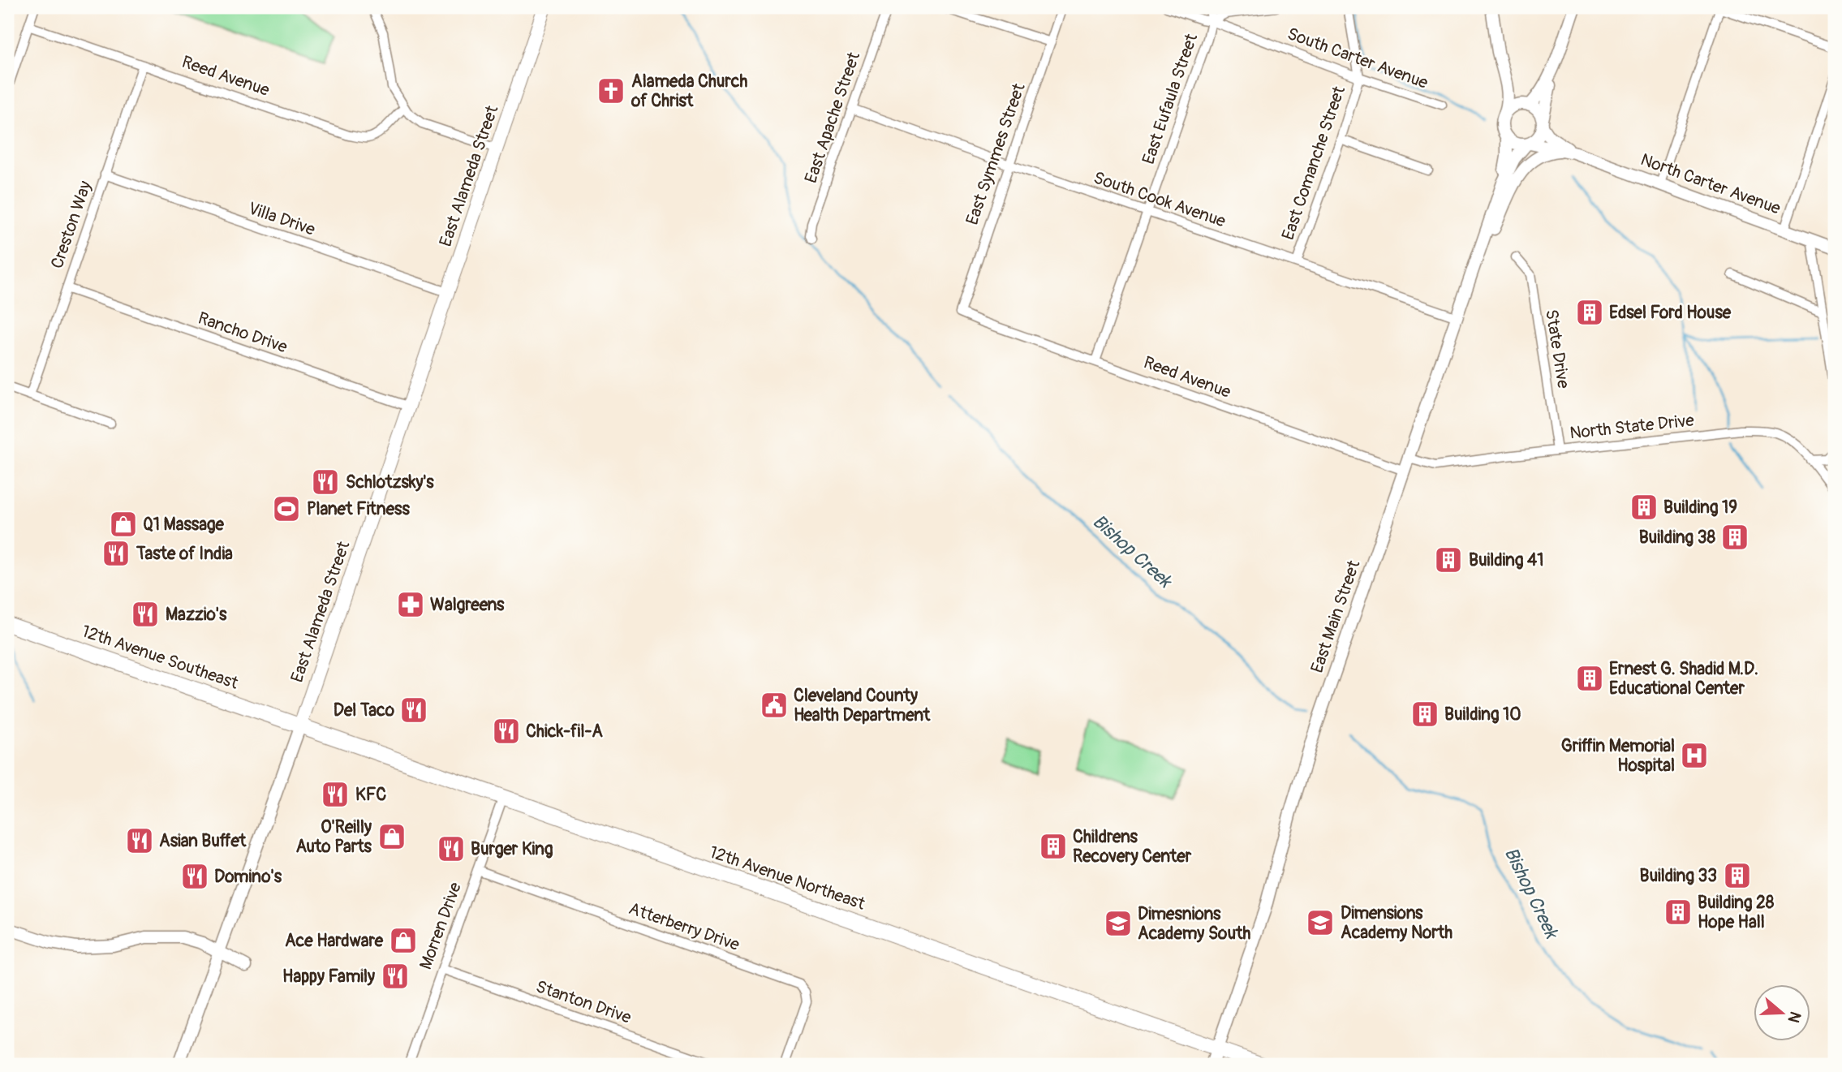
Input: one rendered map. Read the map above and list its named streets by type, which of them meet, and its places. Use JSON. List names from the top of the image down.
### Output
{
  "streets": {
    "main road": ["East Alameda Street", "12th Avenue Southeast", "12th Avenue Northeast"],
    "street": [
      "South Carter Avenue",
      "Reed Avenue",
      "East Eufaula Street",
      "East Apache Street",
      "East Symmes Street",
      "East Comanche Street",
      "North Carter Avenue",
      "South Cook Avenue",
      "Villa Drive",
      "Creston Way",
      "Rancho Drive",
      "State Drive",
      "North State Drive",
      "East Main Street",
      "Morren Drive",
      "Atterberry Drive",
      "Stanton Drive"
    ]
  },
  "crossings": [
    ["South Carter Avenue", "East Eufaula Street"],
    ["South Carter Avenue", "East Comanche Street"],
    ["Reed Avenue", "East Eufaula Street"],
    ["Reed Avenue", "East Symmes Street"],
    ["Reed Avenue", "Creston Way"],
    ["Reed Avenue", "East Main Street"],
    ["East Eufaula Street", "South Cook Avenue"],
    ["East Apache Street", "South Cook Avenue"],
    ["East Symmes Street", "South Cook Avenue"],
    ["East Comanche Street", "South Cook Avenue"],
    ["East Alameda Street", "Villa Drive"],
    ["East Alameda Street", "Rancho Drive"],
    ["East Alameda Street", "12th Avenue Southeast"],
    ["East Alameda Street", "12th Avenue Northeast"],
    ["North Carter Avenue", "East Main Street"],
    ["South Cook Avenue", "East Main Street"],
    ["Villa Drive", "Creston Way"],
    ["Creston Way", "Rancho Drive"],
    ["State Drive", "North State Drive"],
    ["North State Drive", "East Main Street"],
    ["East Main Street", "12th Avenue Northeast"],
    ["12th Avenue Southeast", "12th Avenue Northeast"],
    ["12th Avenue Northeast", "Morren Drive"],
    ["Morren Drive", "Atterberry Drive"],
    ["Morren Drive", "Stanton Drive"]
  ],
  "water": ["Bishop Creek"],
  "places": {
    "church": ["Alameda Church of Christ"],
    "building": [
      "Edsel Ford House",
      "Building 19",
      "Building 38",
      "Building 41",
      "Ernest G. Shadid M.D. Educational Center",
      "Building 10",
      "Childrens Recovery Center",
      "Building 33",
      "Building 28 Hope Hall"
    ],
    "restaurant": [
      "Schlotzsky's",
      "Taste of India",
      "Mazzio's",
      "Del Taco",
      "Chick-fil-A",
      "KFC",
      "Asian Buffet",
      "Burger King",
      "Domino's",
      "Happy Family"
    ],
    "sports": ["Planet Fitness"],
    "shop": ["Q1 Massage", "O'Reilly Auto Parts", "Ace Hardware"],
    "pharmacy": ["Walgreens"],
    "public building": ["Cleveland County Health Department"],
    "hospital": ["Griffin Memorial Hospital"],
    "school or university": ["Dimensions Academy North", "Dimesnions Academy South"]
  },
  "north": "right"
}
